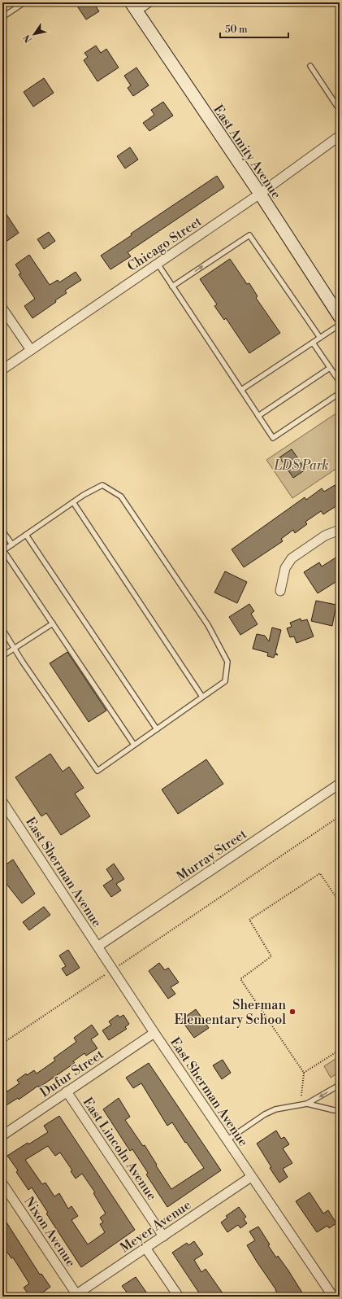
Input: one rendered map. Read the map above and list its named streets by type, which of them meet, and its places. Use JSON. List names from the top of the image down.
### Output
{
  "streets": {
    "main road": ["East Amity Avenue"],
    "street": [
      "Chicago Street",
      "Murray Street",
      "East Sherman Avenue",
      "Dufur Street",
      "East Lincoln Avenue",
      "Meyer Avenue",
      "Nixon Avenue"
    ]
  },
  "crossings": [
    ["East Amity Avenue", "Chicago Street"],
    ["Murray Street", "East Sherman Avenue"],
    ["East Sherman Avenue", "Dufur Street"],
    ["East Sherman Avenue", "Meyer Avenue"],
    ["Dufur Street", "East Lincoln Avenue"],
    ["East Lincoln Avenue", "Meyer Avenue"],
    ["Meyer Avenue", "Nixon Avenue"]
  ],
  "parks": ["LDS Park"],
  "places": ["Sherman Elementary School"],
  "scale_bar": "50 m",
  "north": "bottom left"
}
